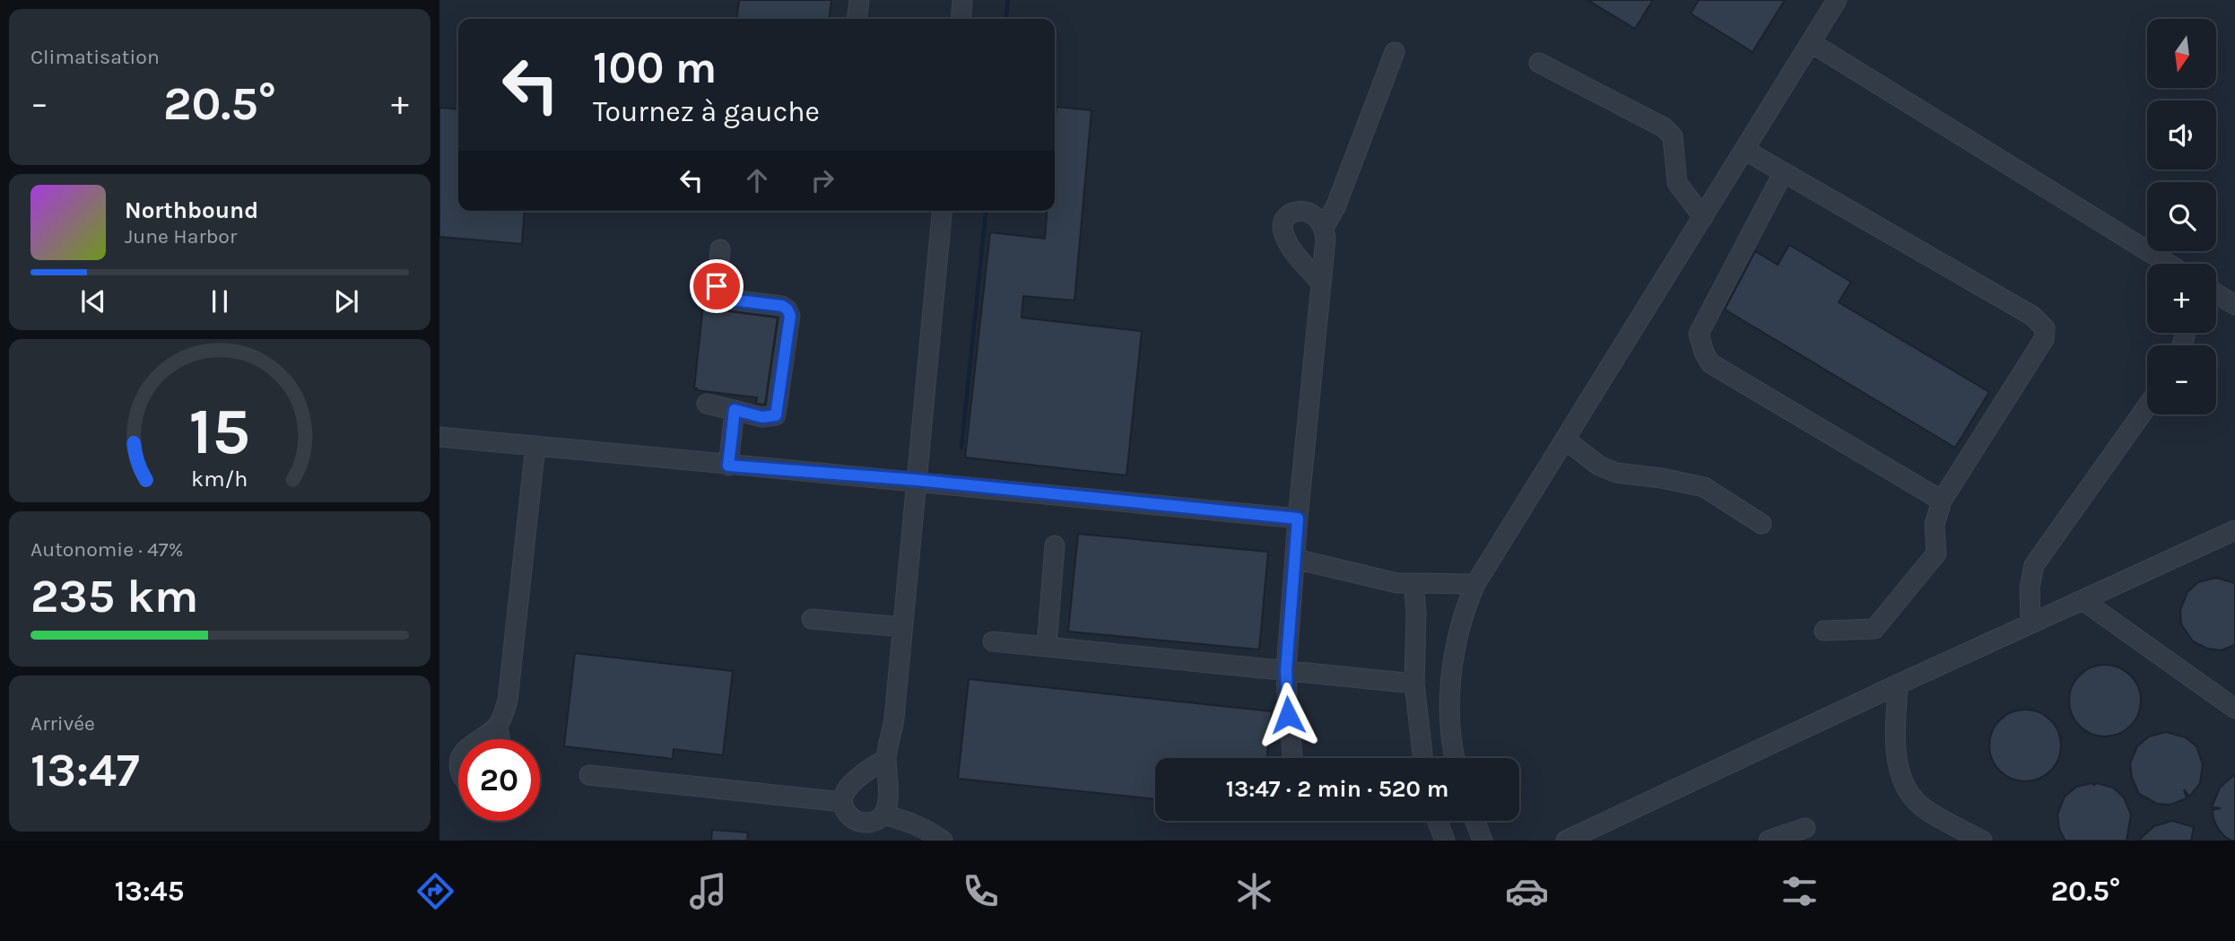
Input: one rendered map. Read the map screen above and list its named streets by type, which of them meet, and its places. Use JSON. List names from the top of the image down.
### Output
{
  "north": "bottom",
  "page": {
    "tile": [
      "Climatisation",
      ["Autonomie · 47%", "235 km"],
      ["Arrivée", "13:47"]
    ],
    "map_buttons": ["+", "−"],
    "turn": ["100 m", "Tournez à gauche"],
    "heat": ["−", "20.5°", "+"],
    "song": ["Northbound", "June Harbor"],
    "limit": "20",
    "trip": "13:47 · 2 min · 520 m",
    "tabs": ["13:45", "20.5°"],
    "gauge": ["15", "km/h"]
  }
}
